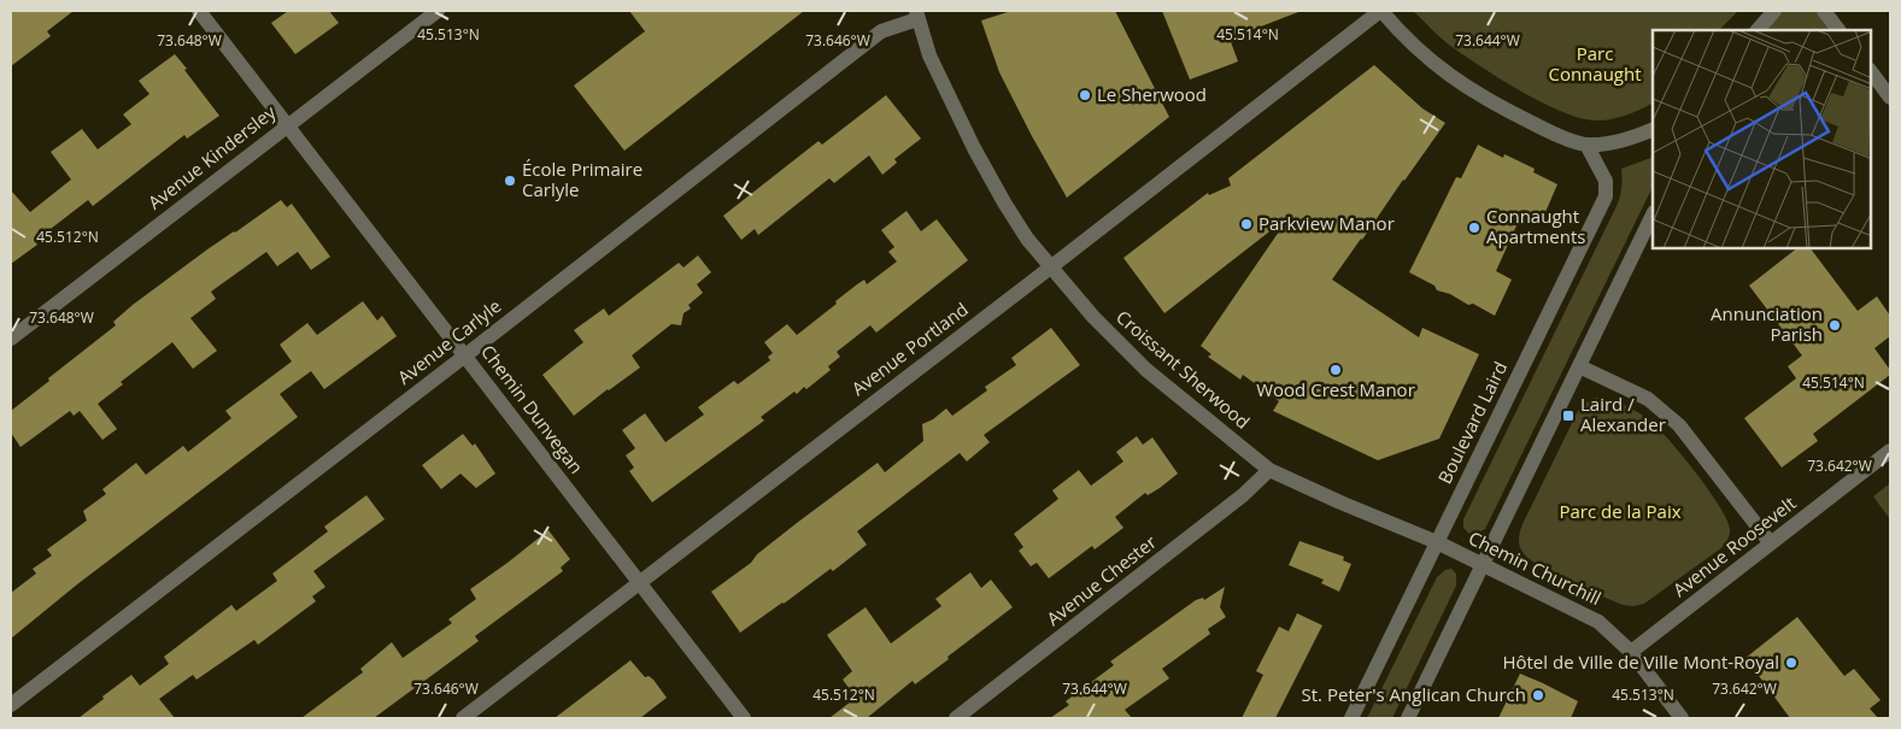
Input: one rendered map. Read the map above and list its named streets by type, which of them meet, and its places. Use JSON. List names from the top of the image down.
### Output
{
  "streets": {
    "street": [
      "Avenue Kindersley",
      "Avenue Carlyle",
      "Avenue Portland",
      "Croissant Sherwood",
      "Chemin Dunvegan",
      "Boulevard Laird",
      "Avenue Roosevelt",
      "Chemin Churchill",
      "Avenue Chester"
    ]
  },
  "crossings": [
    ["Avenue Kindersley", "Chemin Dunvegan"],
    ["Avenue Carlyle", "Croissant Sherwood"],
    ["Avenue Carlyle", "Chemin Dunvegan"],
    ["Avenue Portland", "Croissant Sherwood"],
    ["Avenue Portland", "Chemin Dunvegan"],
    ["Croissant Sherwood", "Boulevard Laird"],
    ["Croissant Sherwood", "Chemin Churchill"],
    ["Croissant Sherwood", "Avenue Chester"],
    ["Boulevard Laird", "Chemin Churchill"],
    ["Avenue Roosevelt", "Chemin Churchill"]
  ],
  "parks": ["Parc Connaught", "Parc de la Paix"],
  "places": {
    "other": [
      "Le Sherwood",
      "École Primaire Carlyle",
      "Parkview Manor",
      "Connaught Apartments",
      "Annunciation Parish",
      "Wood Crest Manor",
      "Hôtel de Ville de Ville Mont-Royal",
      "St. Peter's Anglican Church"
    ],
    "transit": ["Laird / Alexander"]
  },
  "coordinates": [
    "45.513°N",
    "45.514°N",
    "73.646°W",
    "73.648°W",
    "73.644°W",
    "45.512°N",
    "73.642°W"
  ]
}
